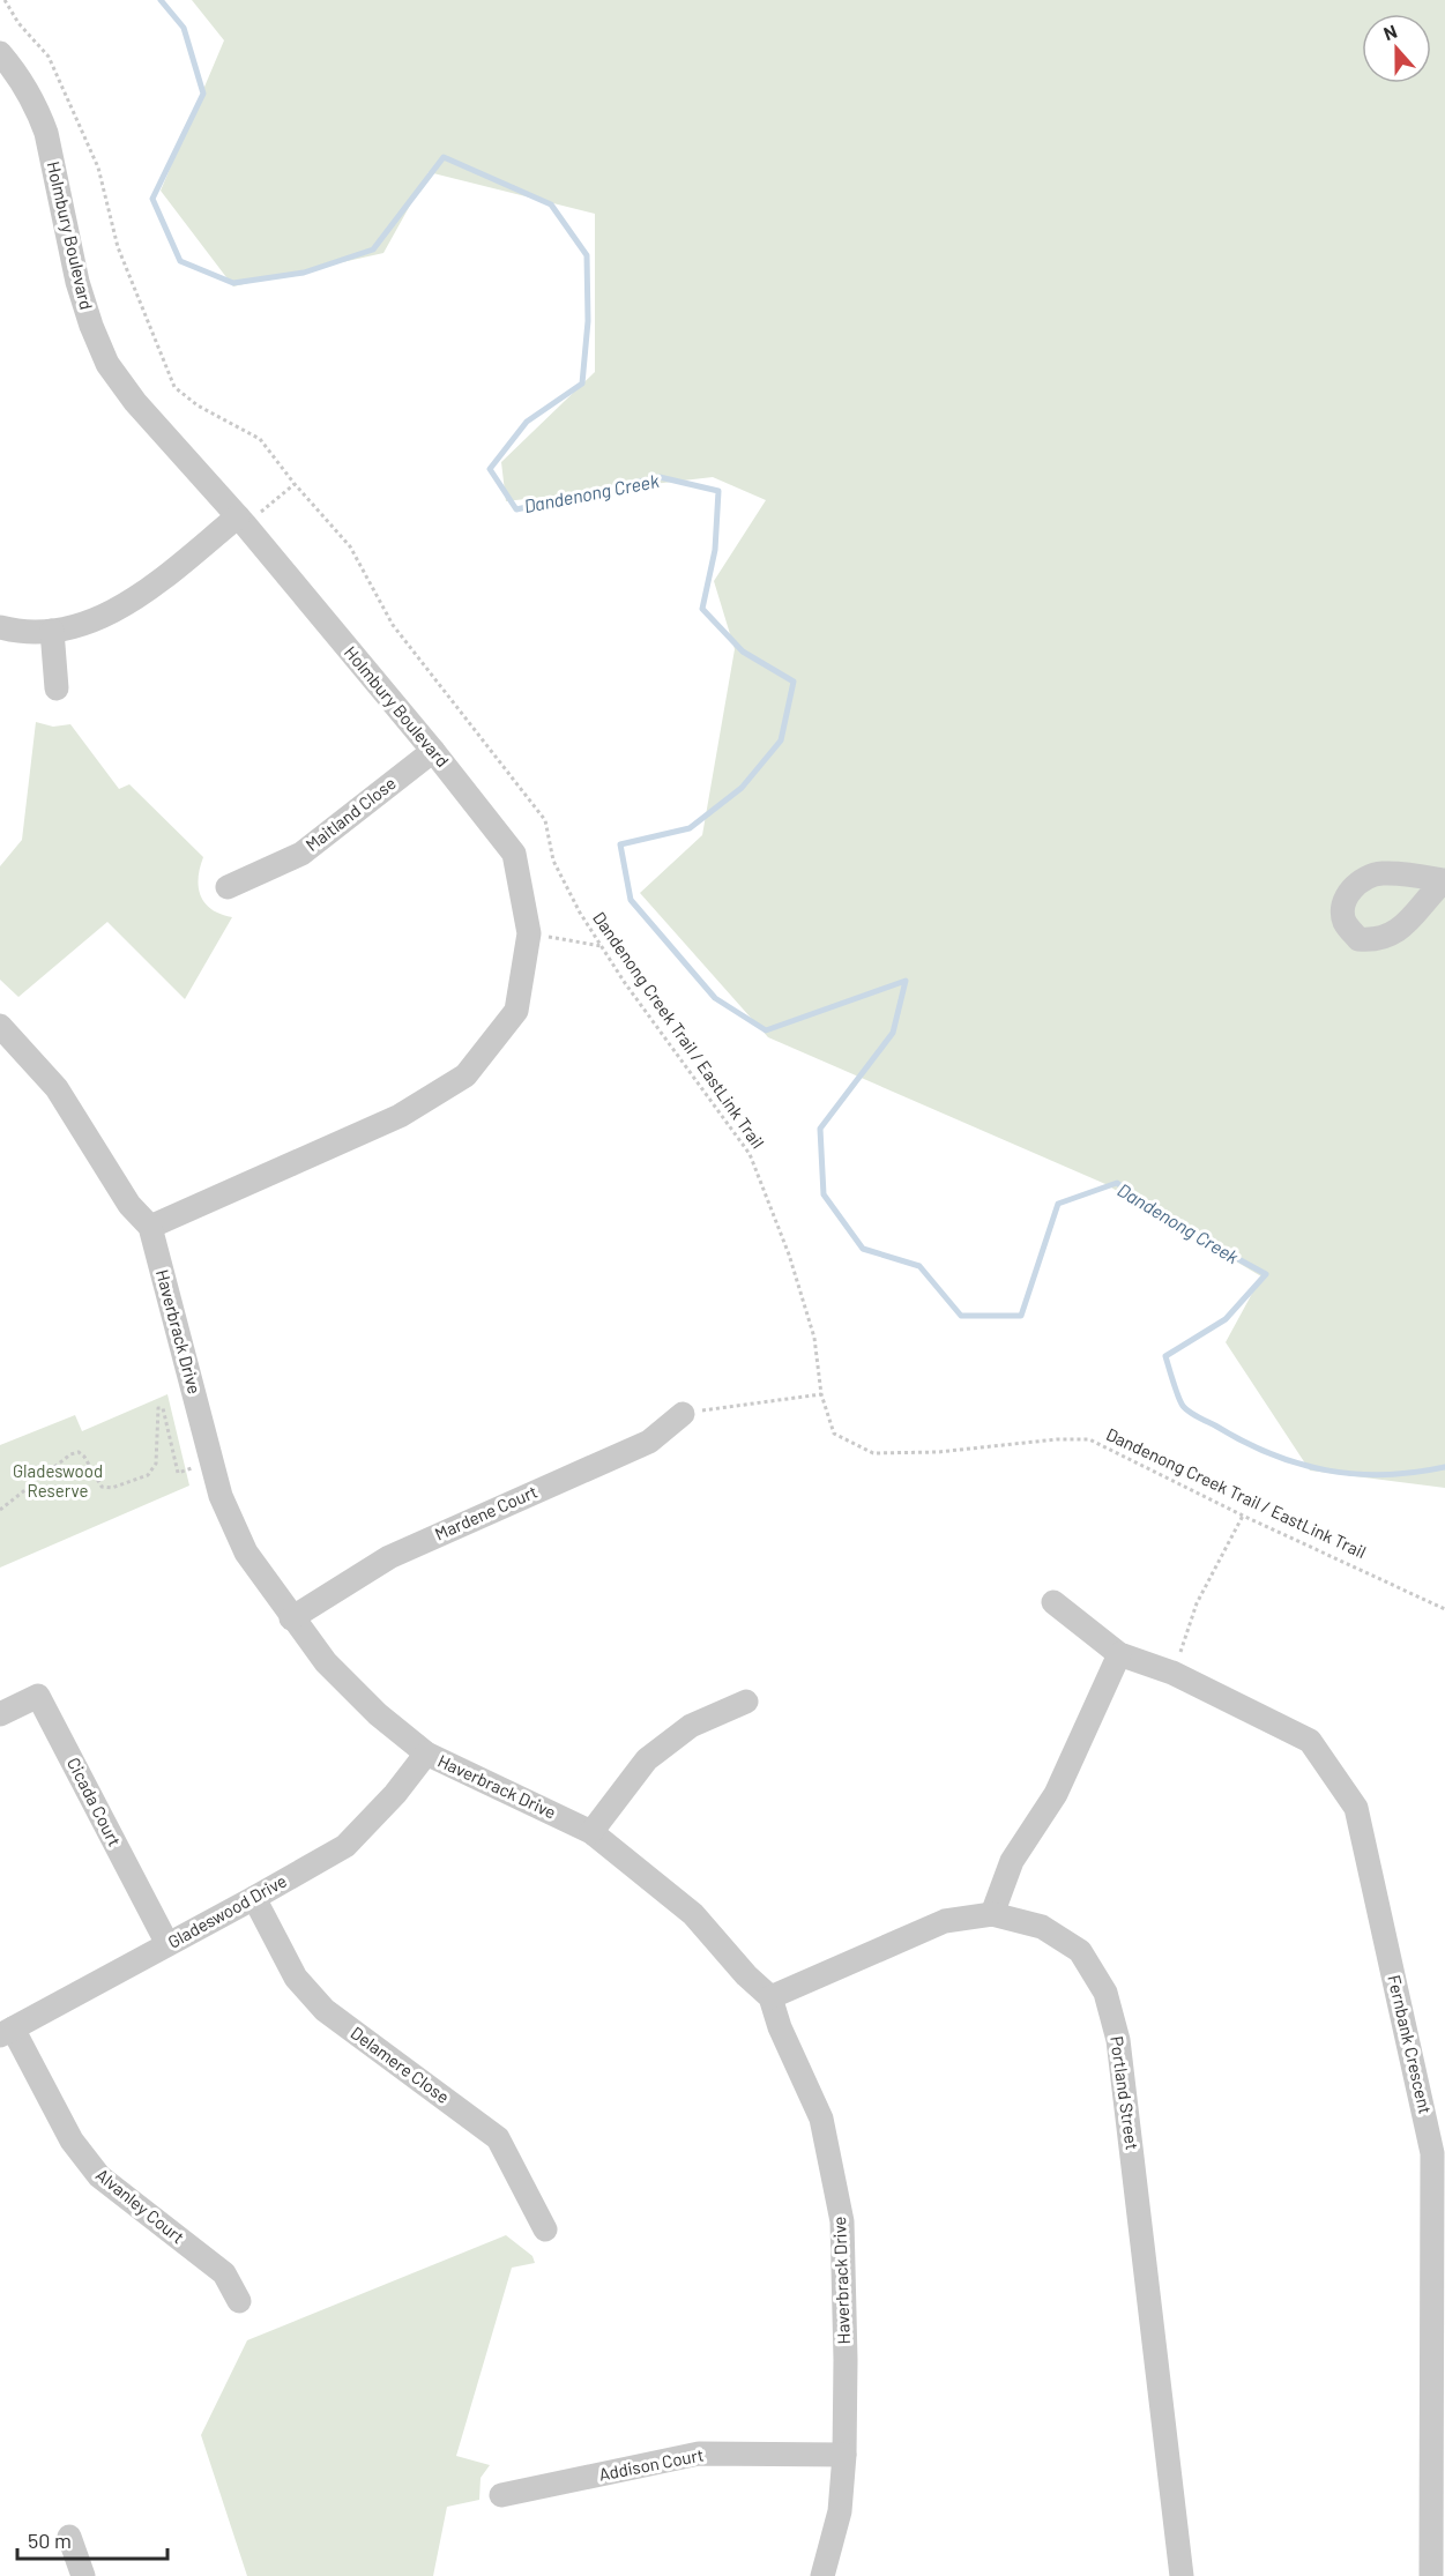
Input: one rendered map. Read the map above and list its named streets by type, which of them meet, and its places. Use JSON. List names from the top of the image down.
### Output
{
  "streets": {
    "street": [
      "Holmbury Boulevard",
      "Maitland Close",
      "Haverbrack Drive",
      "Mardene Court",
      "Cicada Court",
      "Gladeswood Drive",
      "Fernbank Crescent",
      "Delamere Close",
      "Portland Street",
      "Alvanley Court",
      "Addison Court"
    ],
    "path": ["Dandenong Creek Trail / EastLink Trail"]
  },
  "crossings": [
    ["Holmbury Boulevard", "Maitland Close"],
    ["Holmbury Boulevard", "Haverbrack Drive"],
    ["Haverbrack Drive", "Mardene Court"],
    ["Haverbrack Drive", "Gladeswood Drive"],
    ["Haverbrack Drive", "Portland Street"],
    ["Haverbrack Drive", "Addison Court"],
    ["Cicada Court", "Gladeswood Drive"],
    ["Gladeswood Drive", "Delamere Close"],
    ["Gladeswood Drive", "Alvanley Court"]
  ],
  "water": ["Dandenong Creek"],
  "parks": ["Gladeswood Reserve"],
  "scale_bar": "50 m",
  "north": "top"
}
